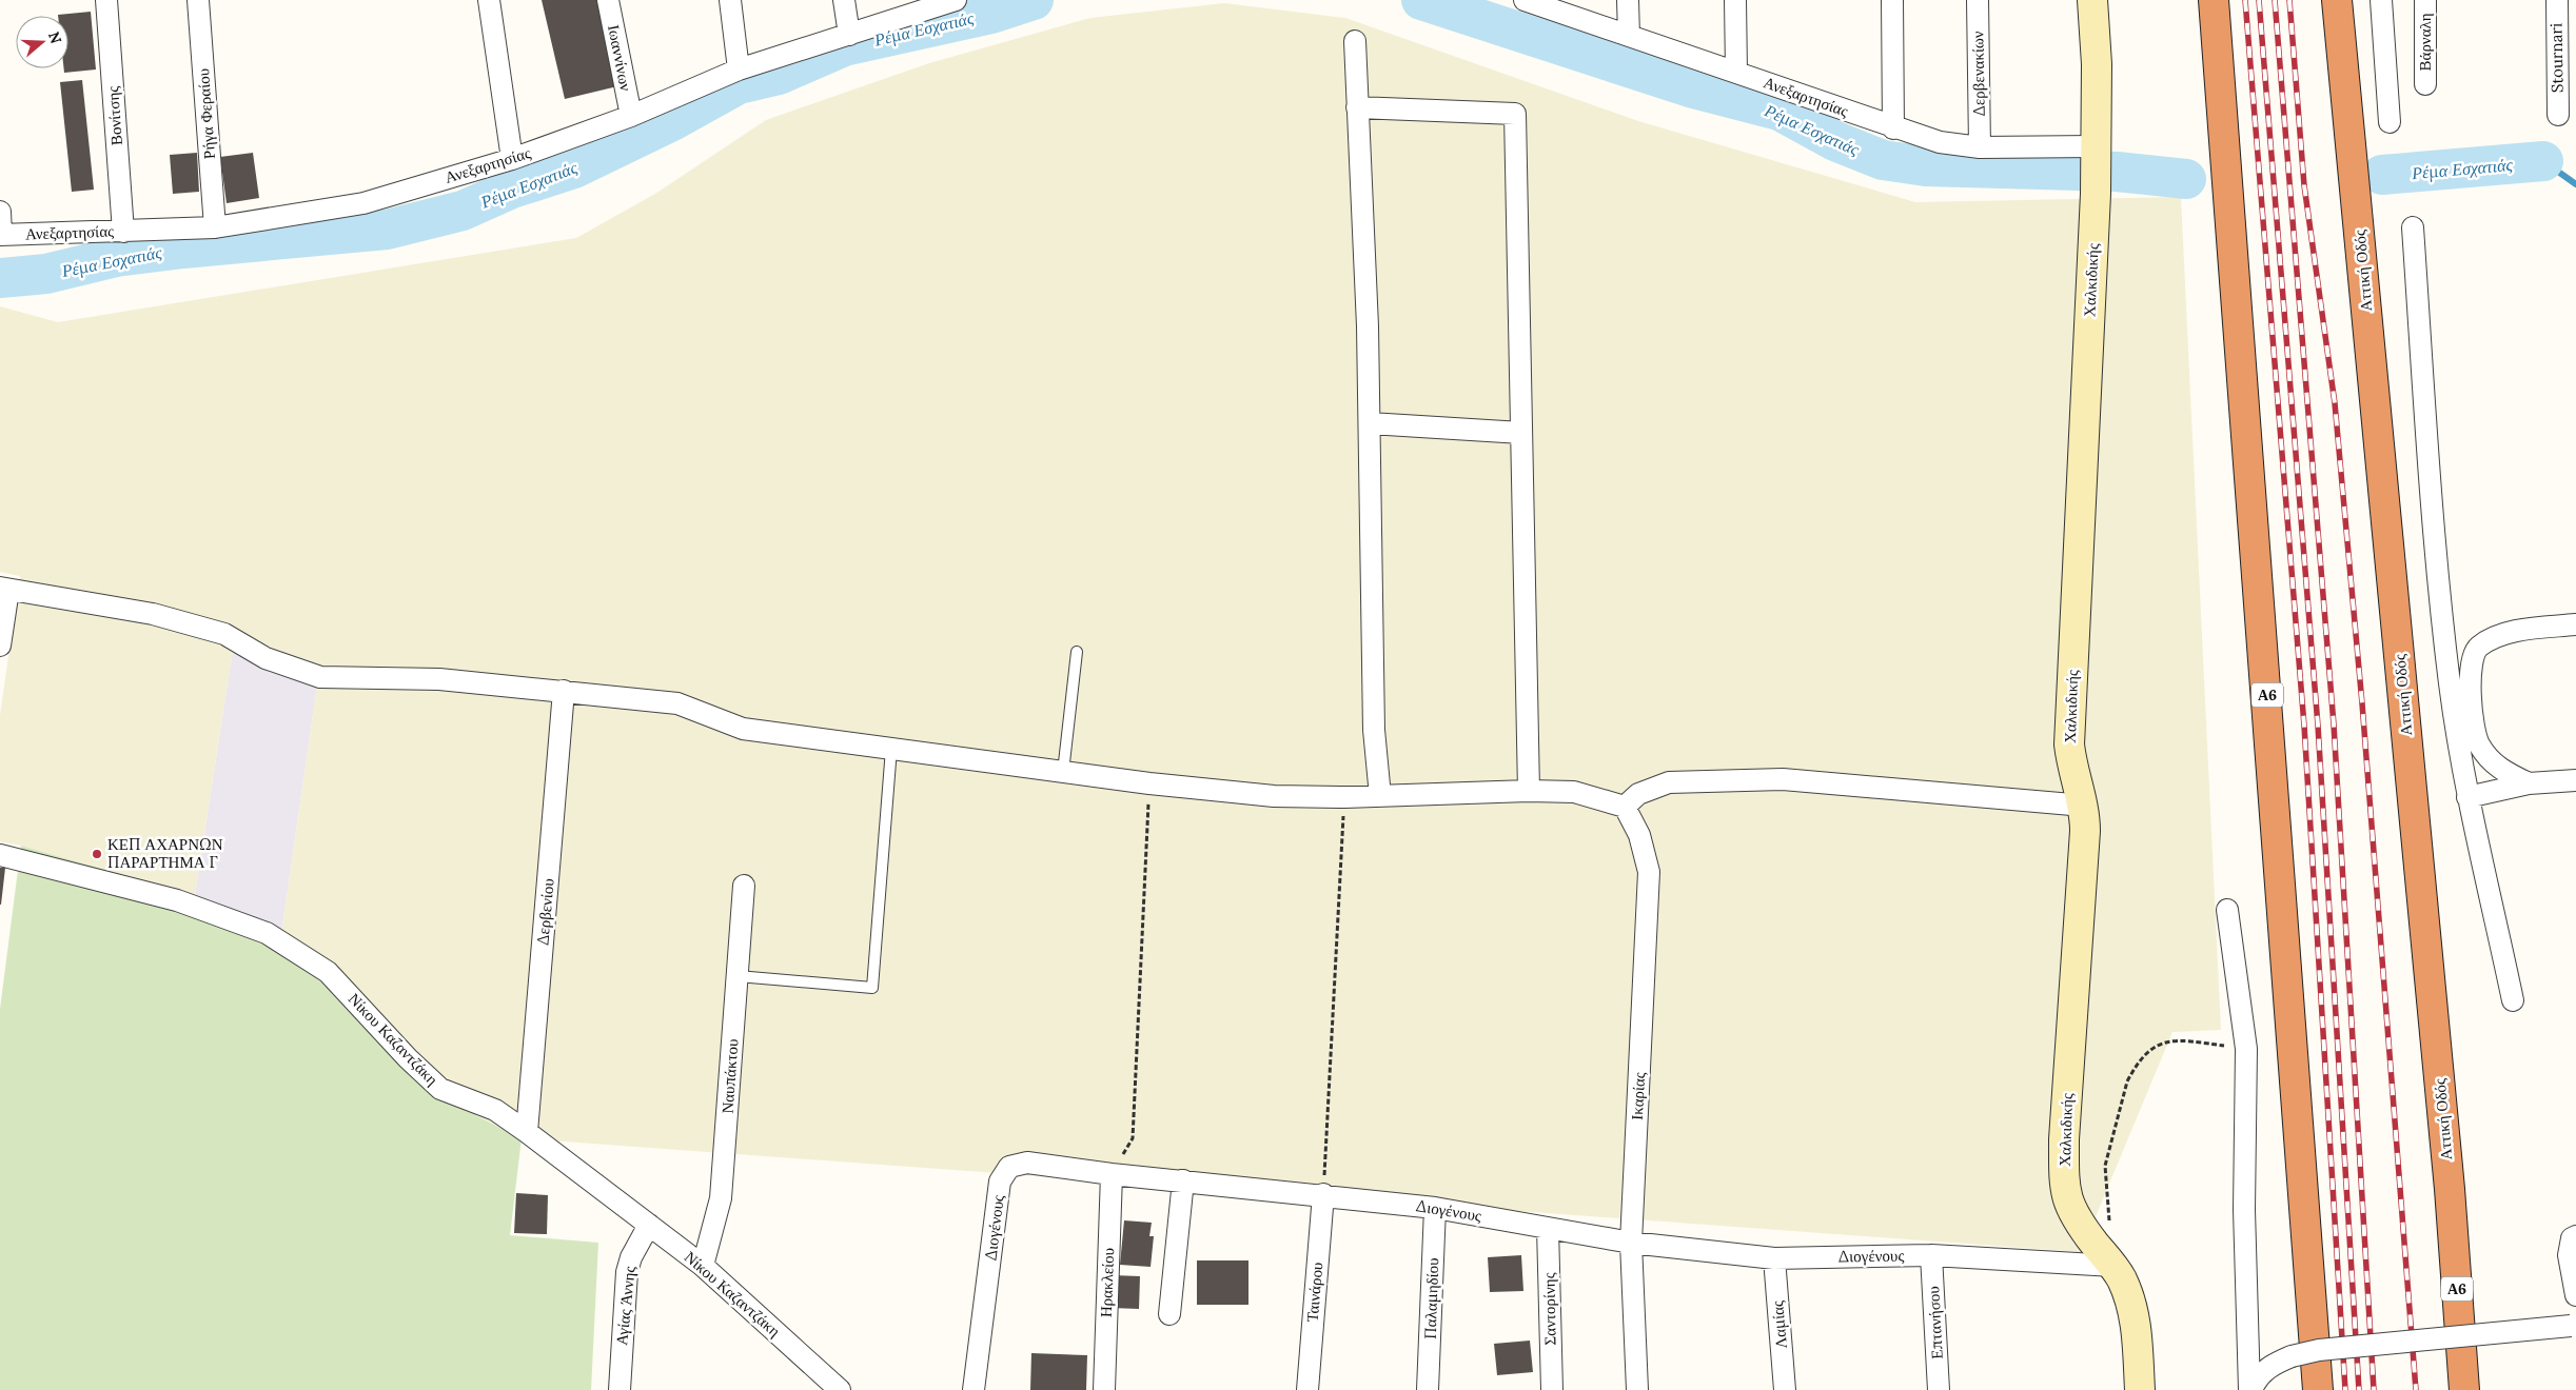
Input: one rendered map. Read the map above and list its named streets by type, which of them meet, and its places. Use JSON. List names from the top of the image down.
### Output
{
  "streets": {
    "highway": ["Αττική Οδός", "Α6"],
    "street": [
      "Βάρναλη",
      "Ιωαννίνων",
      "Stournari",
      "Δερβενακίων",
      "Ανεξαρτησίας",
      "Ρήγα Φεραίου",
      "Βονίτσης",
      "Χαλκιδικής",
      "Δερβενίου",
      "Νίκου Καζαντζάκη",
      "Ναυπάκτου",
      "Ικαρίας",
      "Διογένους",
      "Ηρακλείου",
      "Ταινάρου",
      "Παλαμηδίου",
      "Αγίας Άννης",
      "Σαντορίνης",
      "Επτανήσου",
      "Λαμίας"
    ]
  },
  "crossings": [
    ["Ιωαννίνων", "Ανεξαρτησίας"],
    ["Δερβενακίων", "Ανεξαρτησίας"],
    ["Ανεξαρτησίας", "Ρήγα Φεραίου"],
    ["Ανεξαρτησίας", "Βονίτσης"],
    ["Ανεξαρτησίας", "Χαλκιδικής"],
    ["Χαλκιδικής", "Διογένους"],
    ["Δερβενίου", "Νίκου Καζαντζάκη"],
    ["Νίκου Καζαντζάκη", "Ναυπάκτου"],
    ["Νίκου Καζαντζάκη", "Αγίας Άννης"],
    ["Ικαρίας", "Διογένους"],
    ["Διογένους", "Ηρακλείου"],
    ["Διογένους", "Ταινάρου"],
    ["Διογένους", "Παλαμηδίου"],
    ["Διογένους", "Σαντορίνης"],
    ["Διογένους", "Επτανήσου"],
    ["Διογένους", "Λαμίας"]
  ],
  "water": ["Ρέμα Εσχατιάς"],
  "places": ["ΚΕΠ ΑΧΑΡΝΩΝ ΠΑΡΑΡΤΗΜΑ Γ"],
  "north": "right"
}
